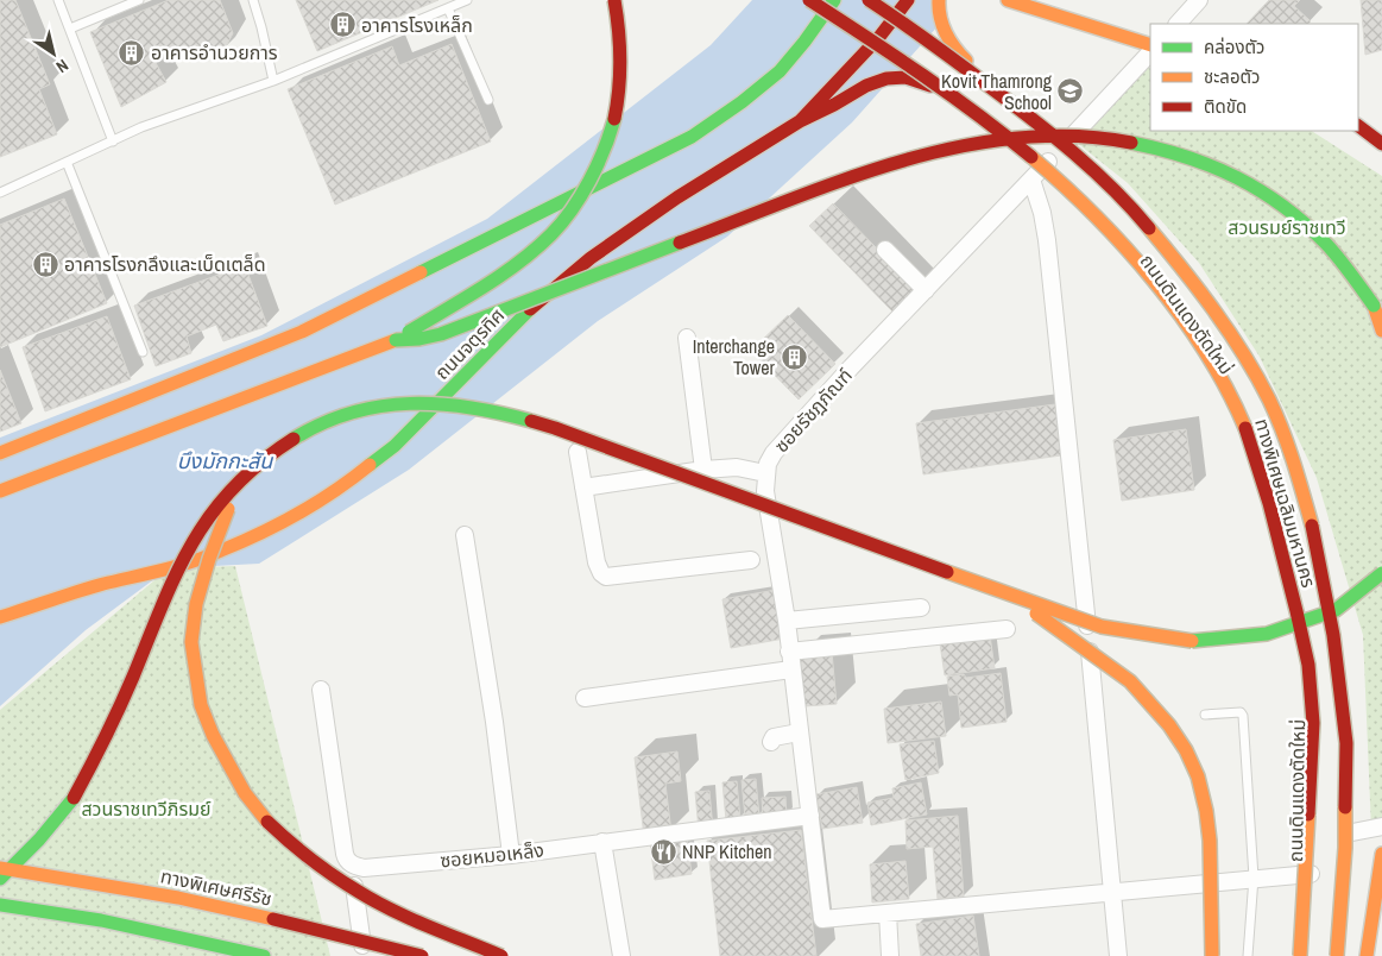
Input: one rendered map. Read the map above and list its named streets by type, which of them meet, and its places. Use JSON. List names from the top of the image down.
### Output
{
  "streets": {
    "main road": [
      "ถนนดินแดงตัดใหม่",
      "ถนนจตุรทิศ",
      "ทางพิเศษเฉลิมมหานคร",
      "ทางพิเศษศรีรัช"
    ],
    "street": ["ซอยรัชฎภัณฑ์", "ซอยหมอเหล็ง"]
  },
  "crossings": [
    ["ถนนดินแดงตัดใหม่", "ถนนจตุรทิศ"],
    ["ถนนดินแดงตัดใหม่", "ซอยรัชฎภัณฑ์"],
    ["ซอยรัชฎภัณฑ์", "ซอยหมอเหล็ง"]
  ],
  "water": ["บึงมักกะสัน"],
  "parks": ["สวนรมย์ราชเทวี", "สวนราชเทวีภิรมย์"],
  "places": {
    "building": [
      "อาคารโรงเหล็ก",
      "อาคารอำนวยการ",
      "อาคารโรงกลึงและเบ็ดเตล็ด",
      "Interchange Tower"
    ],
    "school or university": ["Kovit Thamrong School"],
    "restaurant": ["NNP Kitchen"]
  },
  "legend": ["คล่องตัว", "ชะลอตัว", "ติดขัด"],
  "north": "bottom right"
}
